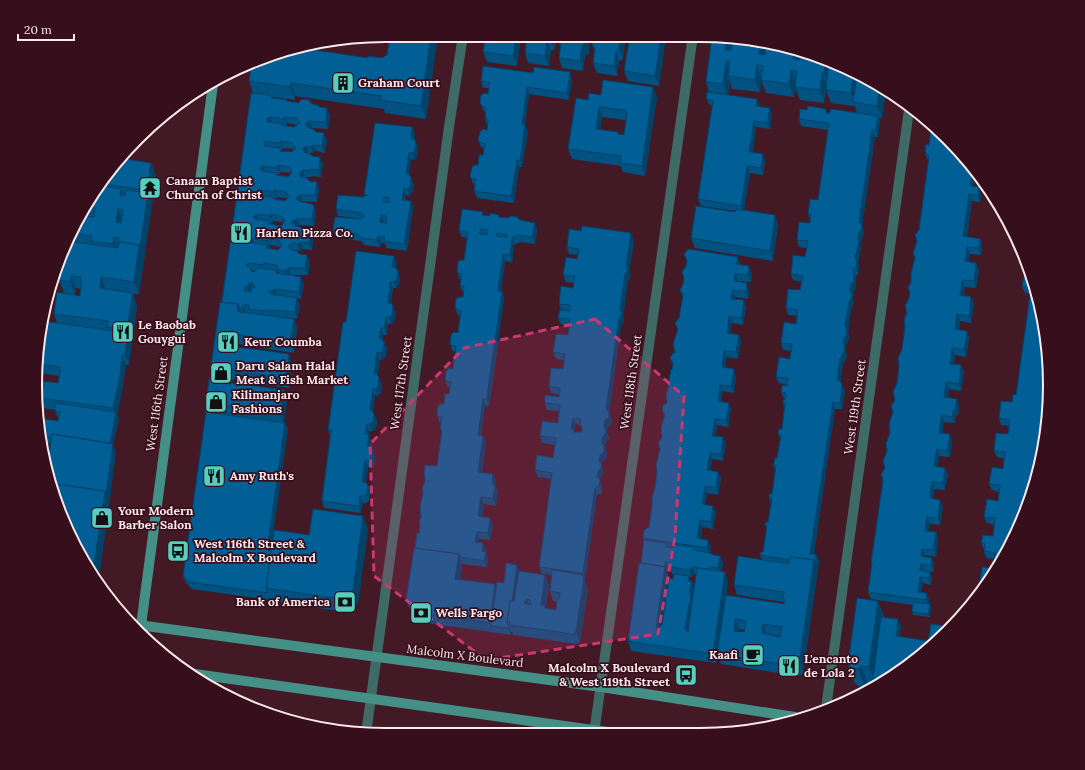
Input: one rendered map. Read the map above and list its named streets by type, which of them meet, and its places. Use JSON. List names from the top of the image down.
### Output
{
  "streets": {
    "main road": ["West 116th Street", "Malcolm X Boulevard"],
    "street": ["West 118th Street", "West 117th Street", "West 119th Street"]
  },
  "crossings": [
    ["West 118th Street", "Malcolm X Boulevard"],
    ["West 117th Street", "Malcolm X Boulevard"]
  ],
  "places": {
    "building": ["Graham Court"],
    "temple": ["Canaan Baptist Church of Christ"],
    "restaurant": [
      "Harlem Pizza Co.",
      "Le Baobab Gouygui",
      "Keur Coumba",
      "Amy Ruth's",
      "L'encanto de Lola 2"
    ],
    "shop": ["Daru Salam Halal Meat & Fish Market", "Kilimanjaro Fashions", "Your Modern Barber Salon"],
    "bus stop": ["West 116th Street & Malcolm X Boulevard", "Malcolm X Boulevard & West 119th Street"],
    "bank": ["Bank of America", "Wells Fargo"],
    "cafe": ["Kaafi"]
  },
  "scale_bar": "20 m"
}
